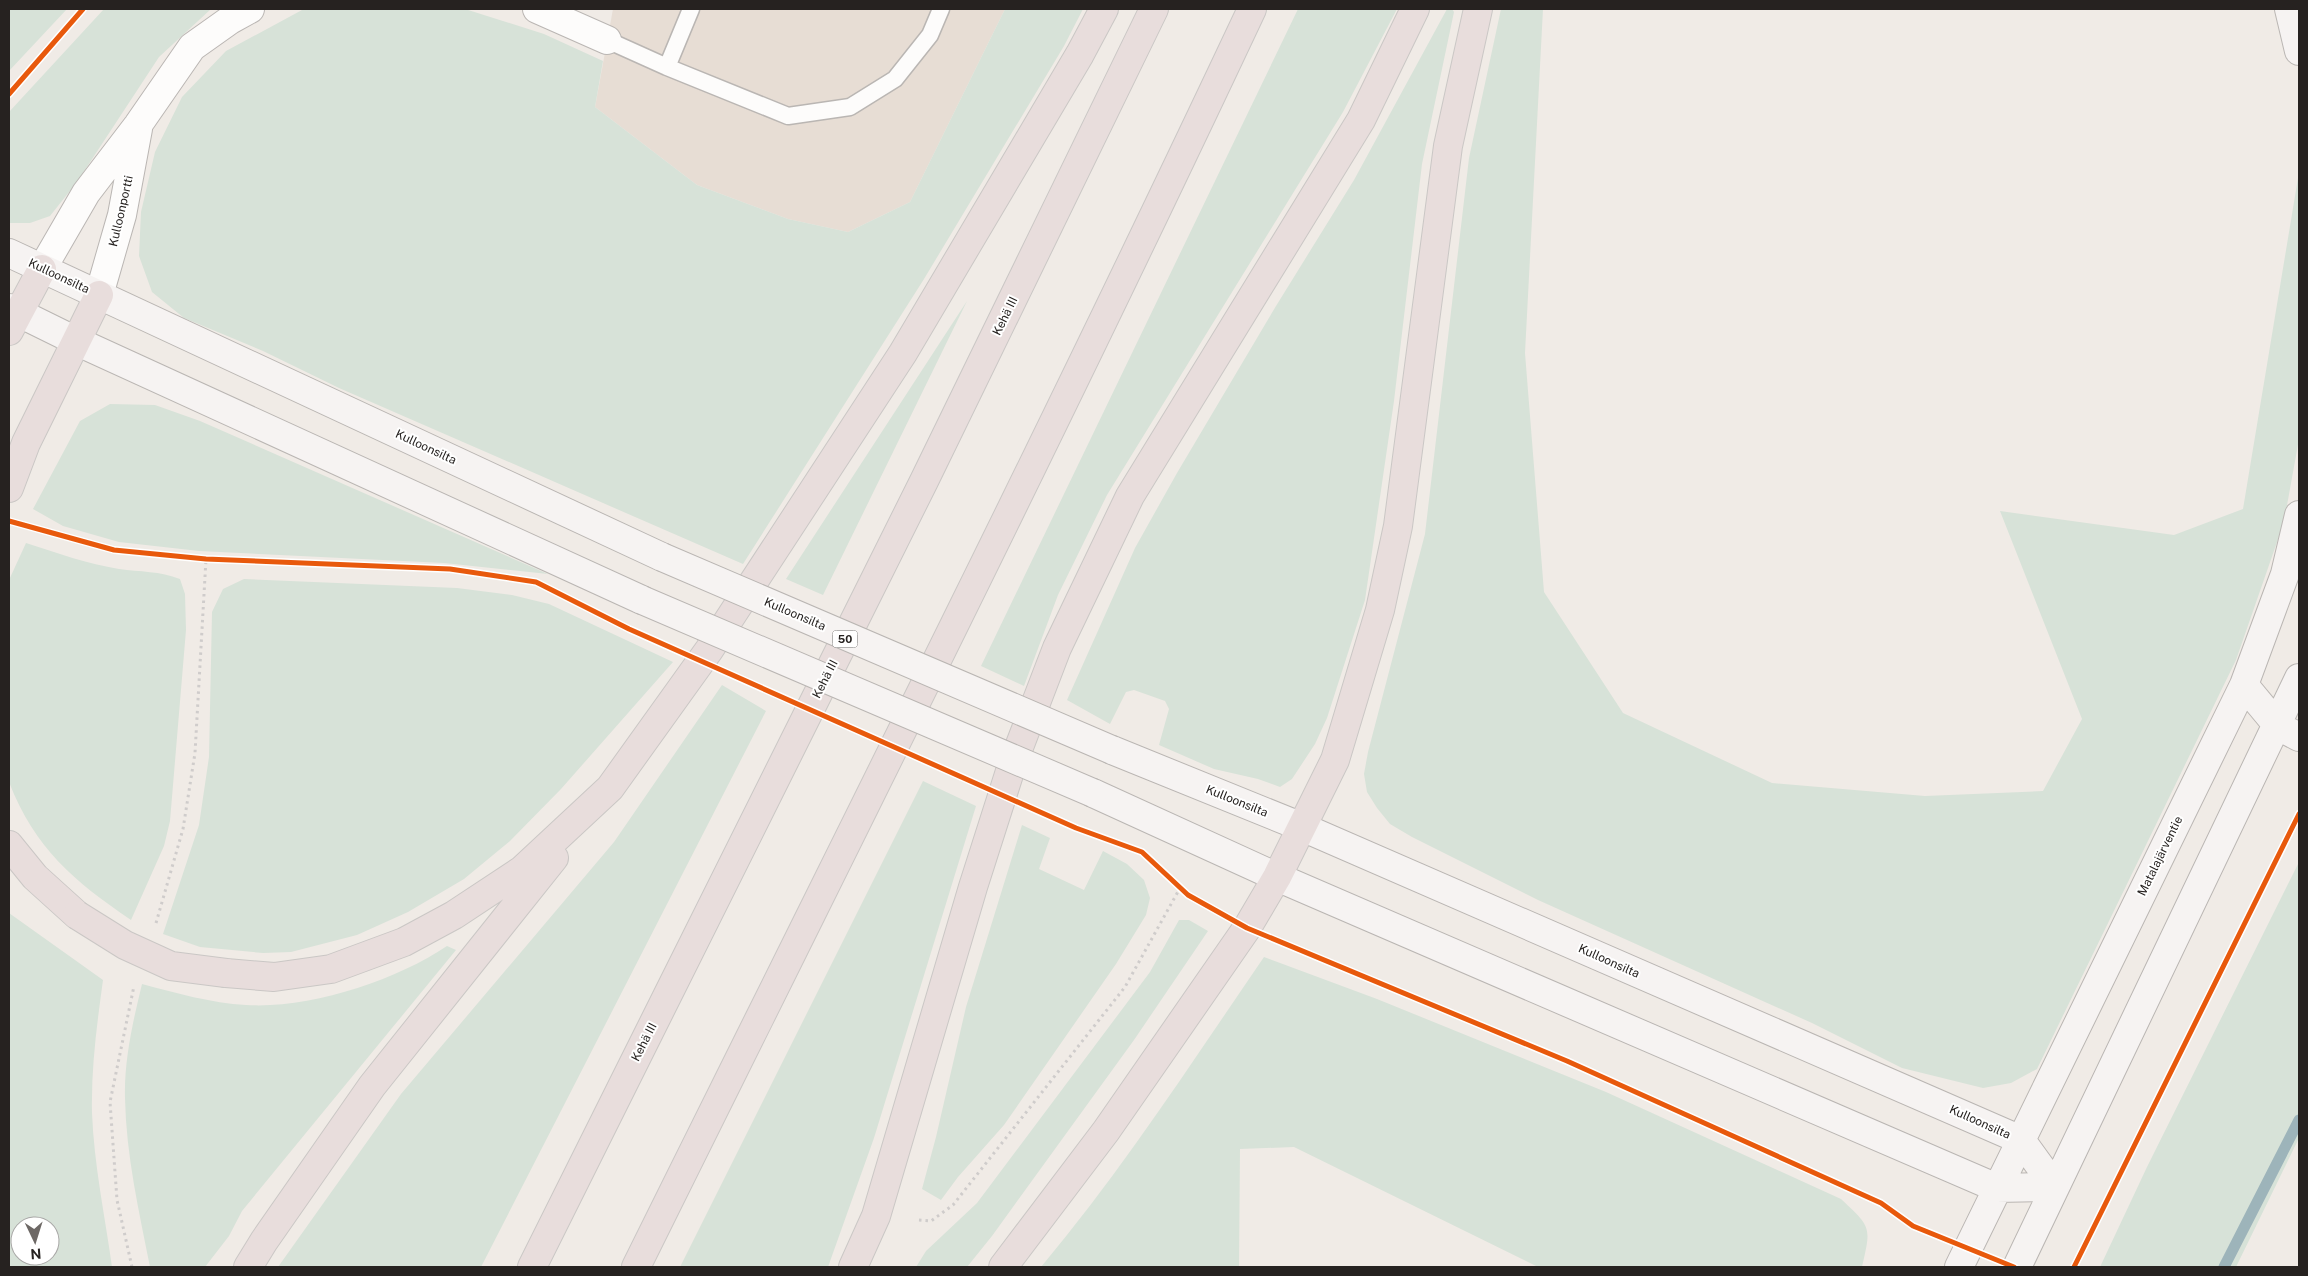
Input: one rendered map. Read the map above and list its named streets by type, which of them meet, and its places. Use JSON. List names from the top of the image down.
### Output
{
  "streets": {
    "highway": ["Kehä III", "50"],
    "main road": ["Kulloonsilta", "Matalajärventie"],
    "street": ["Kulloonportti"]
  },
  "crossings": [
    ["Kulloonportti", "Kulloonsilta"],
    ["Kulloonsilta", "Matalajärventie"]
  ],
  "north": "bottom"
}
